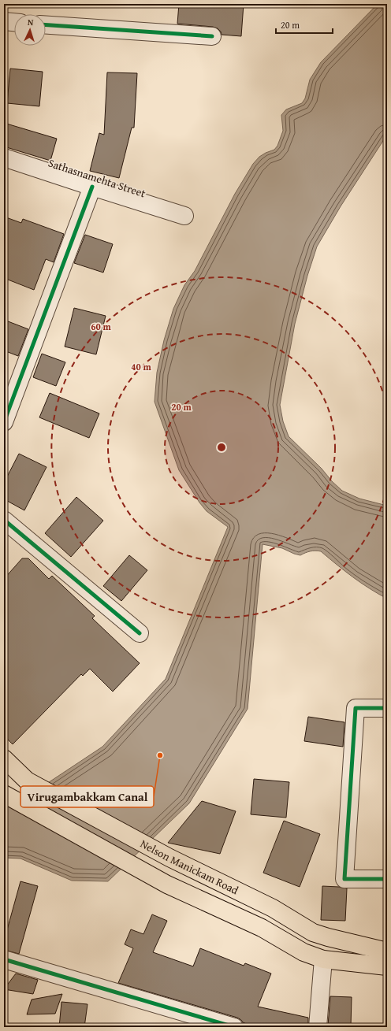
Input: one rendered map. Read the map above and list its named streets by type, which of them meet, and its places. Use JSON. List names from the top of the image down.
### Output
{
  "streets": {
    "main road": ["Nelson Manickam Road"],
    "street": ["Sathasnamehta Street"]
  },
  "places": ["Virugambakkam Canal"],
  "scale_bar": "20 m",
  "north": "top",
  "rings": ["60 m", "40 m", "20 m"]
}
